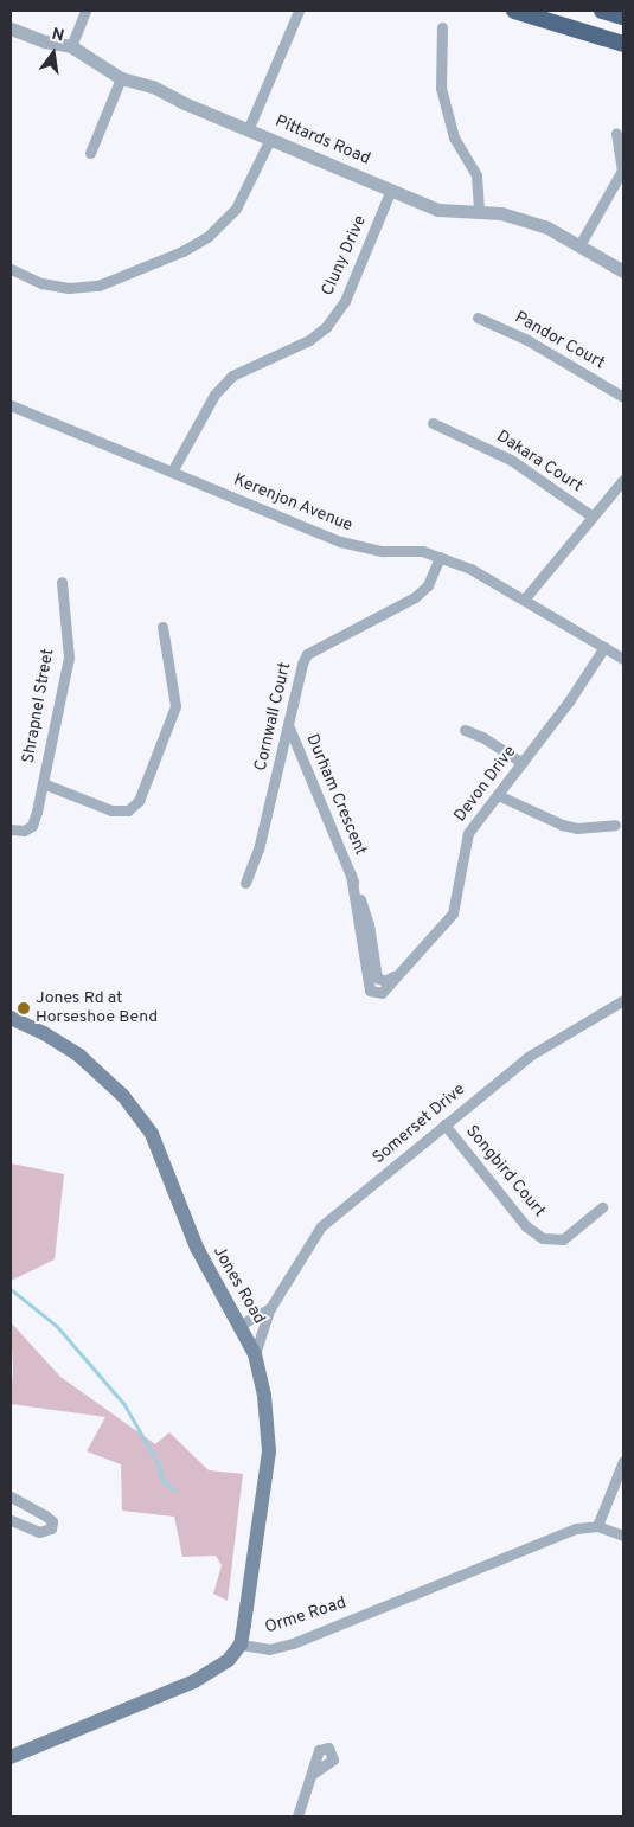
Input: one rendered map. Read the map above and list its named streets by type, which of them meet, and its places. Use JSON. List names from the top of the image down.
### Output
{
  "streets": {
    "main road": ["Jones Road"],
    "street": [
      "Pittards Road",
      "Cluny Drive",
      "Pandor Court",
      "Dakara Court",
      "Kerenjon Avenue",
      "Shrapnel Street",
      "Cornwall Court",
      "Devon Drive",
      "Durham Crescent",
      "Somerset Drive",
      "Songbird Court",
      "Orme Road"
    ]
  },
  "crossings": [
    ["Pittards Road", "Cluny Drive"],
    ["Cluny Drive", "Kerenjon Avenue"],
    ["Kerenjon Avenue", "Cornwall Court"],
    ["Kerenjon Avenue", "Devon Drive"],
    ["Cornwall Court", "Durham Crescent"],
    ["Devon Drive", "Durham Crescent"],
    ["Somerset Drive", "Songbird Court"],
    ["Somerset Drive", "Jones Road"],
    ["Jones Road", "Orme Road"]
  ],
  "places": ["Jones Rd at Horseshoe Bend"],
  "north": "top"
}
